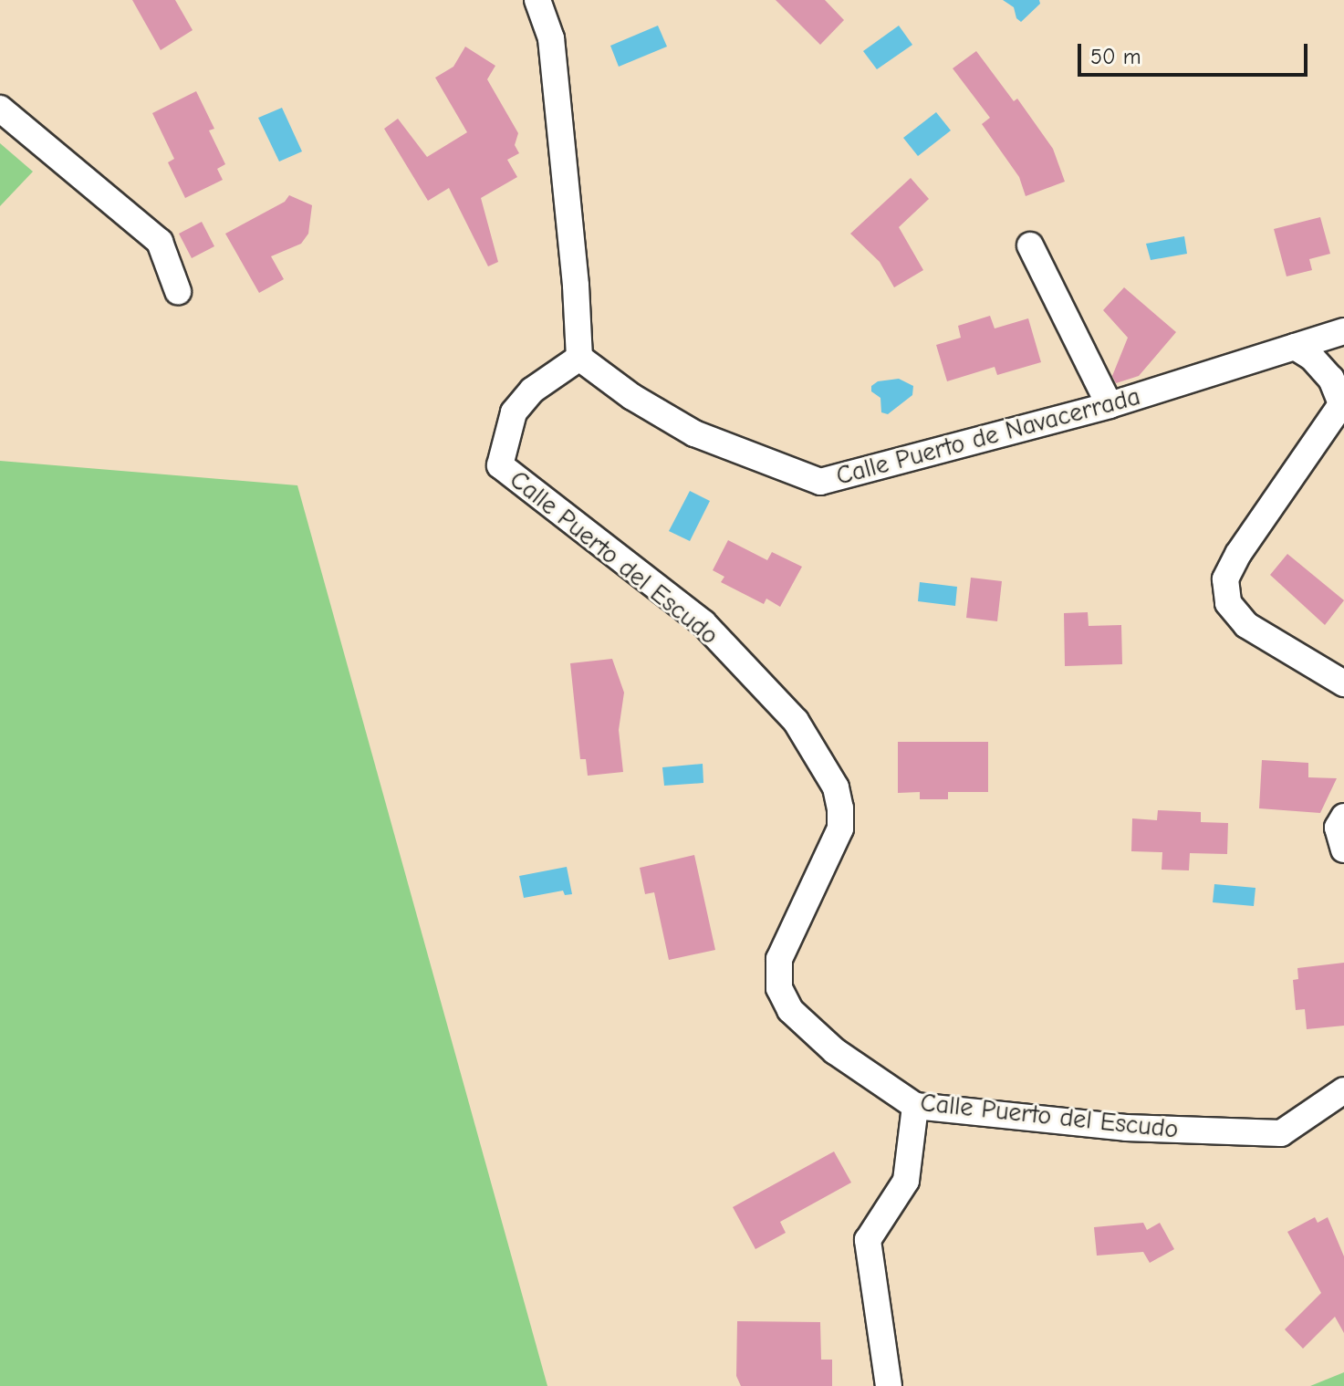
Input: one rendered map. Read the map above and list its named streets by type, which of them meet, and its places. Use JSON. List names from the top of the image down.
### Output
{
  "streets": {
    "street": ["Calle Puerto de Navacerrada", "Calle Puerto del Escudo"]
  },
  "crossings": [
    ["Calle Puerto de Navacerrada", "Calle Puerto del Escudo"]
  ],
  "scale_bar": "50 m"
}
